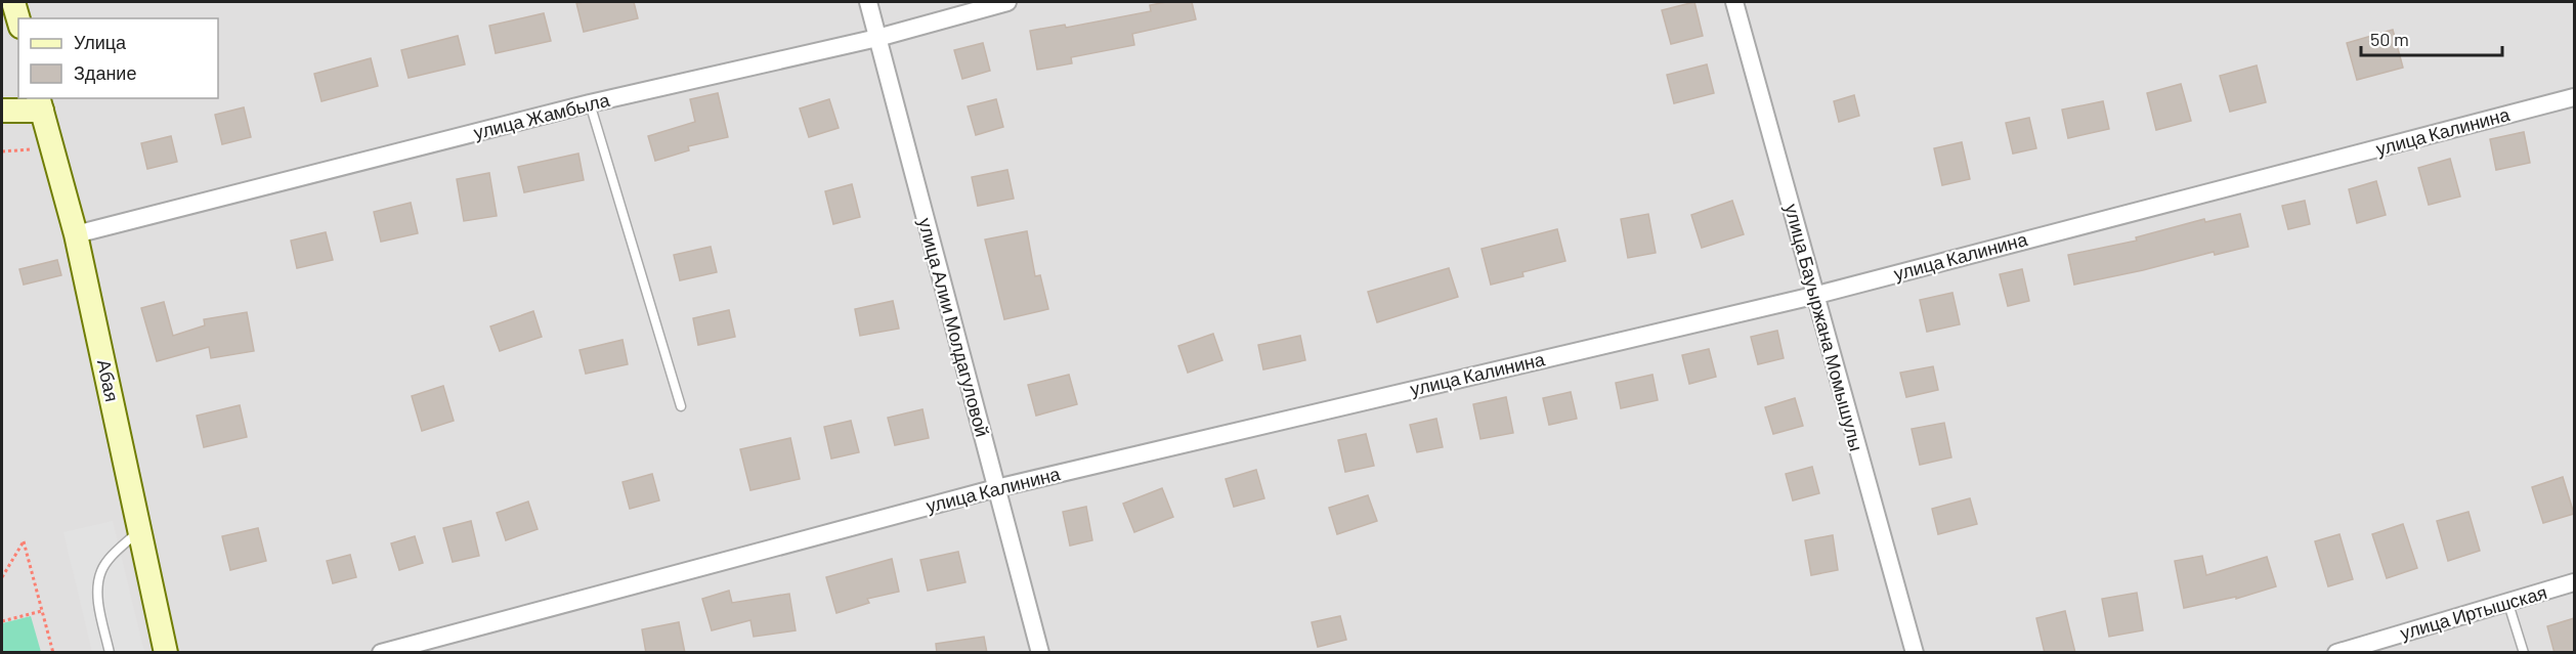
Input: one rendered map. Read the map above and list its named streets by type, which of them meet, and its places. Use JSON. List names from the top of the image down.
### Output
{
  "streets": {
    "street": [
      "улица Жамбыла",
      "улица Калинина",
      "улица Алии Молдагуловой",
      "улица Бауыржана Момышулы",
      "Абая",
      "улица Иртышская"
    ]
  },
  "crossings": [
    ["улица Жамбыла", "улица Алии Молдагуловой"],
    ["улица Жамбыла", "Абая"],
    ["улица Калинина", "улица Алии Молдагуловой"],
    ["улица Калинина", "улица Бауыржана Момышулы"]
  ],
  "legend": ["Улица", "Здание"],
  "scale_bar": "50 m"
}
